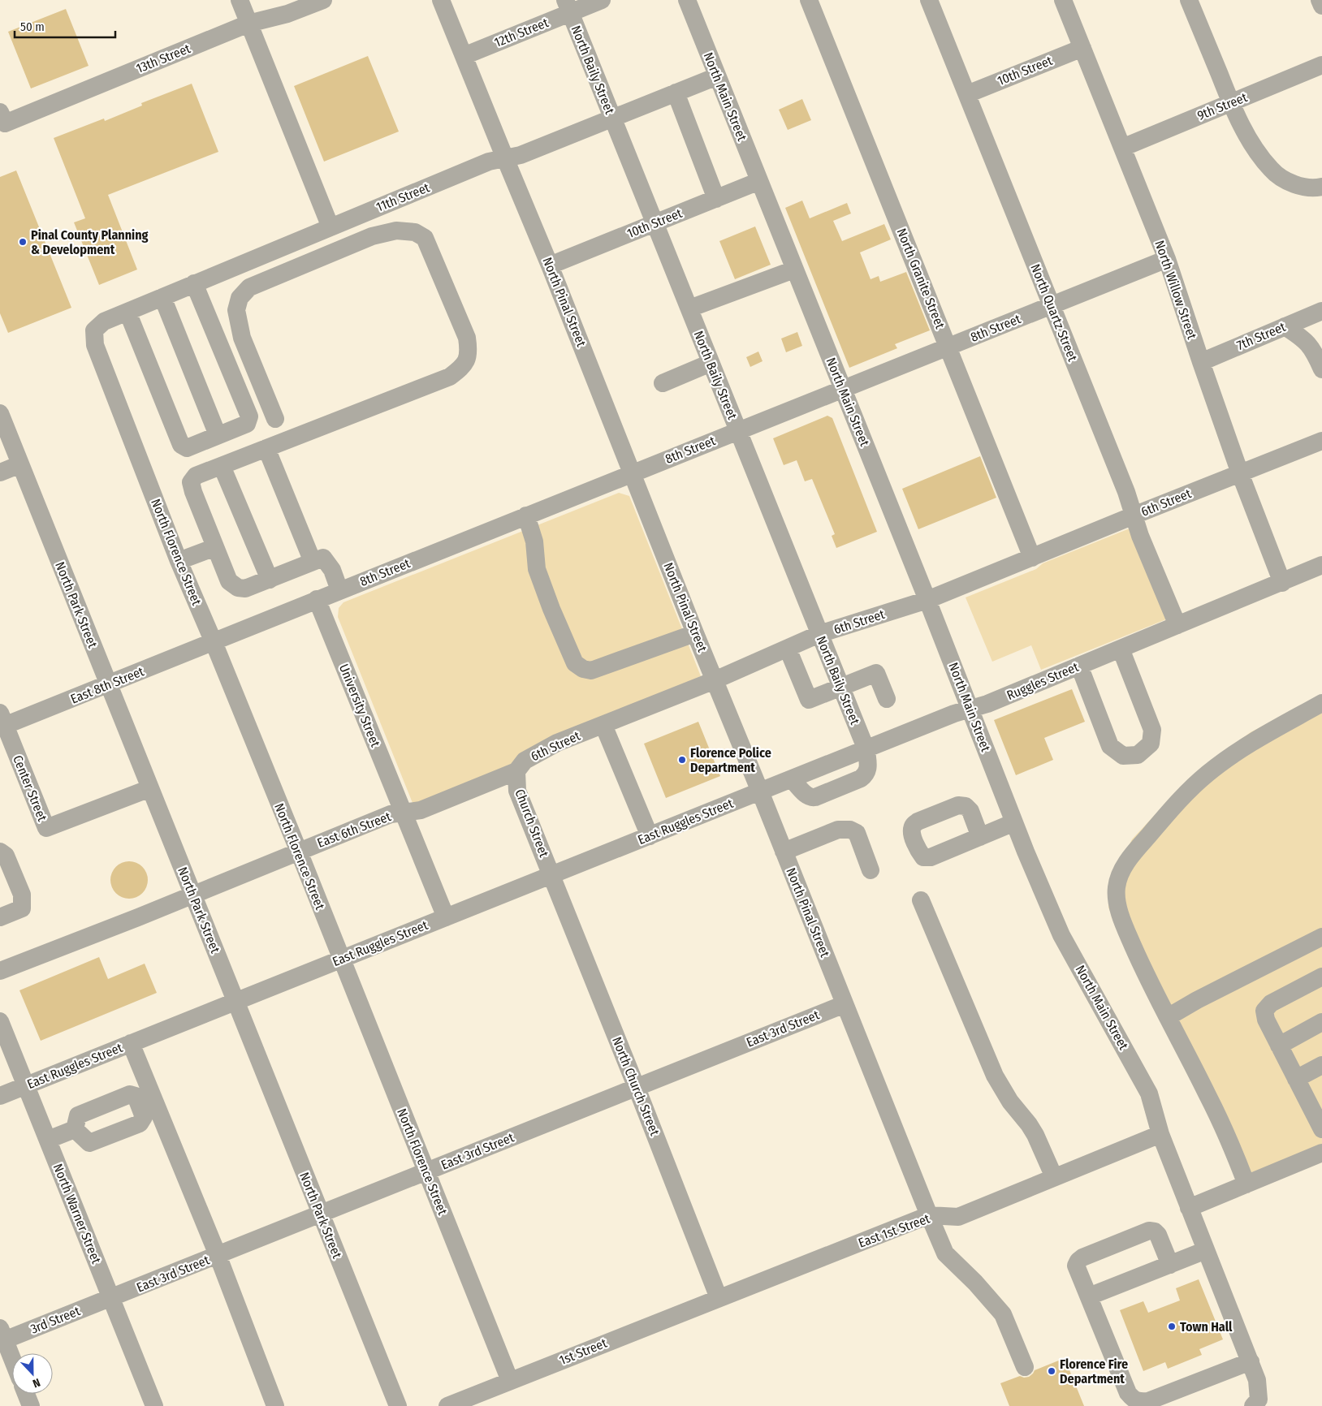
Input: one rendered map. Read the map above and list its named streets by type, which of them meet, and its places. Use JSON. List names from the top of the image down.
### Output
{
  "streets": {
    "street": [
      "12th Street",
      "13th Street",
      "North Baily Street",
      "10th Street",
      "North Main Street",
      "9th Street",
      "11th Street",
      "North Granite Street",
      "North Willow Street",
      "North Pinal Street",
      "North Quartz Street",
      "8th Street",
      "7th Street",
      "6th Street",
      "North Florence Street",
      "North Park Street",
      "Ruggles Street",
      "East 8th Street",
      "University Street",
      "Center Street",
      "East Ruggles Street",
      "Church Street",
      "East 6th Street",
      "East 3rd Street",
      "North Church Street",
      "North Warner Street",
      "East 1st Street",
      "3rd Street",
      "1st Street"
    ]
  },
  "crossings": [
    ["12th Street", "North Baily Street"],
    ["12th Street", "North Pinal Street"],
    ["North Baily Street", "10th Street"],
    ["North Baily Street", "11th Street"],
    ["North Baily Street", "8th Street"],
    ["North Baily Street", "6th Street"],
    ["North Baily Street", "Ruggles Street"],
    ["10th Street", "North Main Street"],
    ["10th Street", "North Willow Street"],
    ["10th Street", "North Pinal Street"],
    ["10th Street", "North Quartz Street"],
    ["North Main Street", "11th Street"],
    ["North Main Street", "8th Street"],
    ["North Main Street", "6th Street"],
    ["North Main Street", "Ruggles Street"],
    ["North Main Street", "East 1st Street"],
    ["9th Street", "North Willow Street"],
    ["11th Street", "North Pinal Street"],
    ["11th Street", "North Florence Street"],
    ["North Granite Street", "8th Street"],
    ["North Granite Street", "6th Street"],
    ["North Willow Street", "8th Street"],
    ["North Willow Street", "7th Street"],
    ["North Willow Street", "6th Street"],
    ["North Willow Street", "Ruggles Street"],
    ["North Pinal Street", "8th Street"],
    ["North Pinal Street", "6th Street"],
    ["North Pinal Street", "Ruggles Street"],
    ["North Pinal Street", "East Ruggles Street"],
    ["North Pinal Street", "East 3rd Street"],
    ["North Pinal Street", "East 1st Street"],
    ["North Quartz Street", "8th Street"],
    ["North Quartz Street", "6th Street"],
    ["North Quartz Street", "Ruggles Street"],
    ["8th Street", "North Florence Street"],
    ["8th Street", "East 8th Street"],
    ["8th Street", "University Street"],
    ["6th Street", "University Street"],
    ["6th Street", "Church Street"],
    ["6th Street", "East 6th Street"],
    ["North Florence Street", "East 8th Street"],
    ["North Florence Street", "East Ruggles Street"],
    ["North Florence Street", "East 6th Street"],
    ["North Florence Street", "East 3rd Street"],
    ["North Florence Street", "1st Street"],
    ["North Park Street", "East 8th Street"],
    ["North Park Street", "Center Street"],
    ["North Park Street", "East Ruggles Street"],
    ["North Park Street", "East 6th Street"],
    ["North Park Street", "East 3rd Street"],
    ["Ruggles Street", "East Ruggles Street"],
    ["East 8th Street", "Center Street"],
    ["University Street", "East Ruggles Street"],
    ["University Street", "East 6th Street"],
    ["East Ruggles Street", "Church Street"],
    ["East Ruggles Street", "North Church Street"],
    ["East Ruggles Street", "North Warner Street"],
    ["Church Street", "North Church Street"],
    ["East 3rd Street", "North Church Street"],
    ["East 3rd Street", "North Warner Street"],
    ["East 3rd Street", "3rd Street"],
    ["North Church Street", "East 1st Street"],
    ["North Church Street", "1st Street"],
    ["North Warner Street", "3rd Street"],
    ["East 1st Street", "1st Street"]
  ],
  "places": [
    "Pinal County Planning & Development",
    "Florence Police Department",
    "Town Hall",
    "Florence Fire Department"
  ],
  "scale_bar": "50 m",
  "north": "bottom"
}
